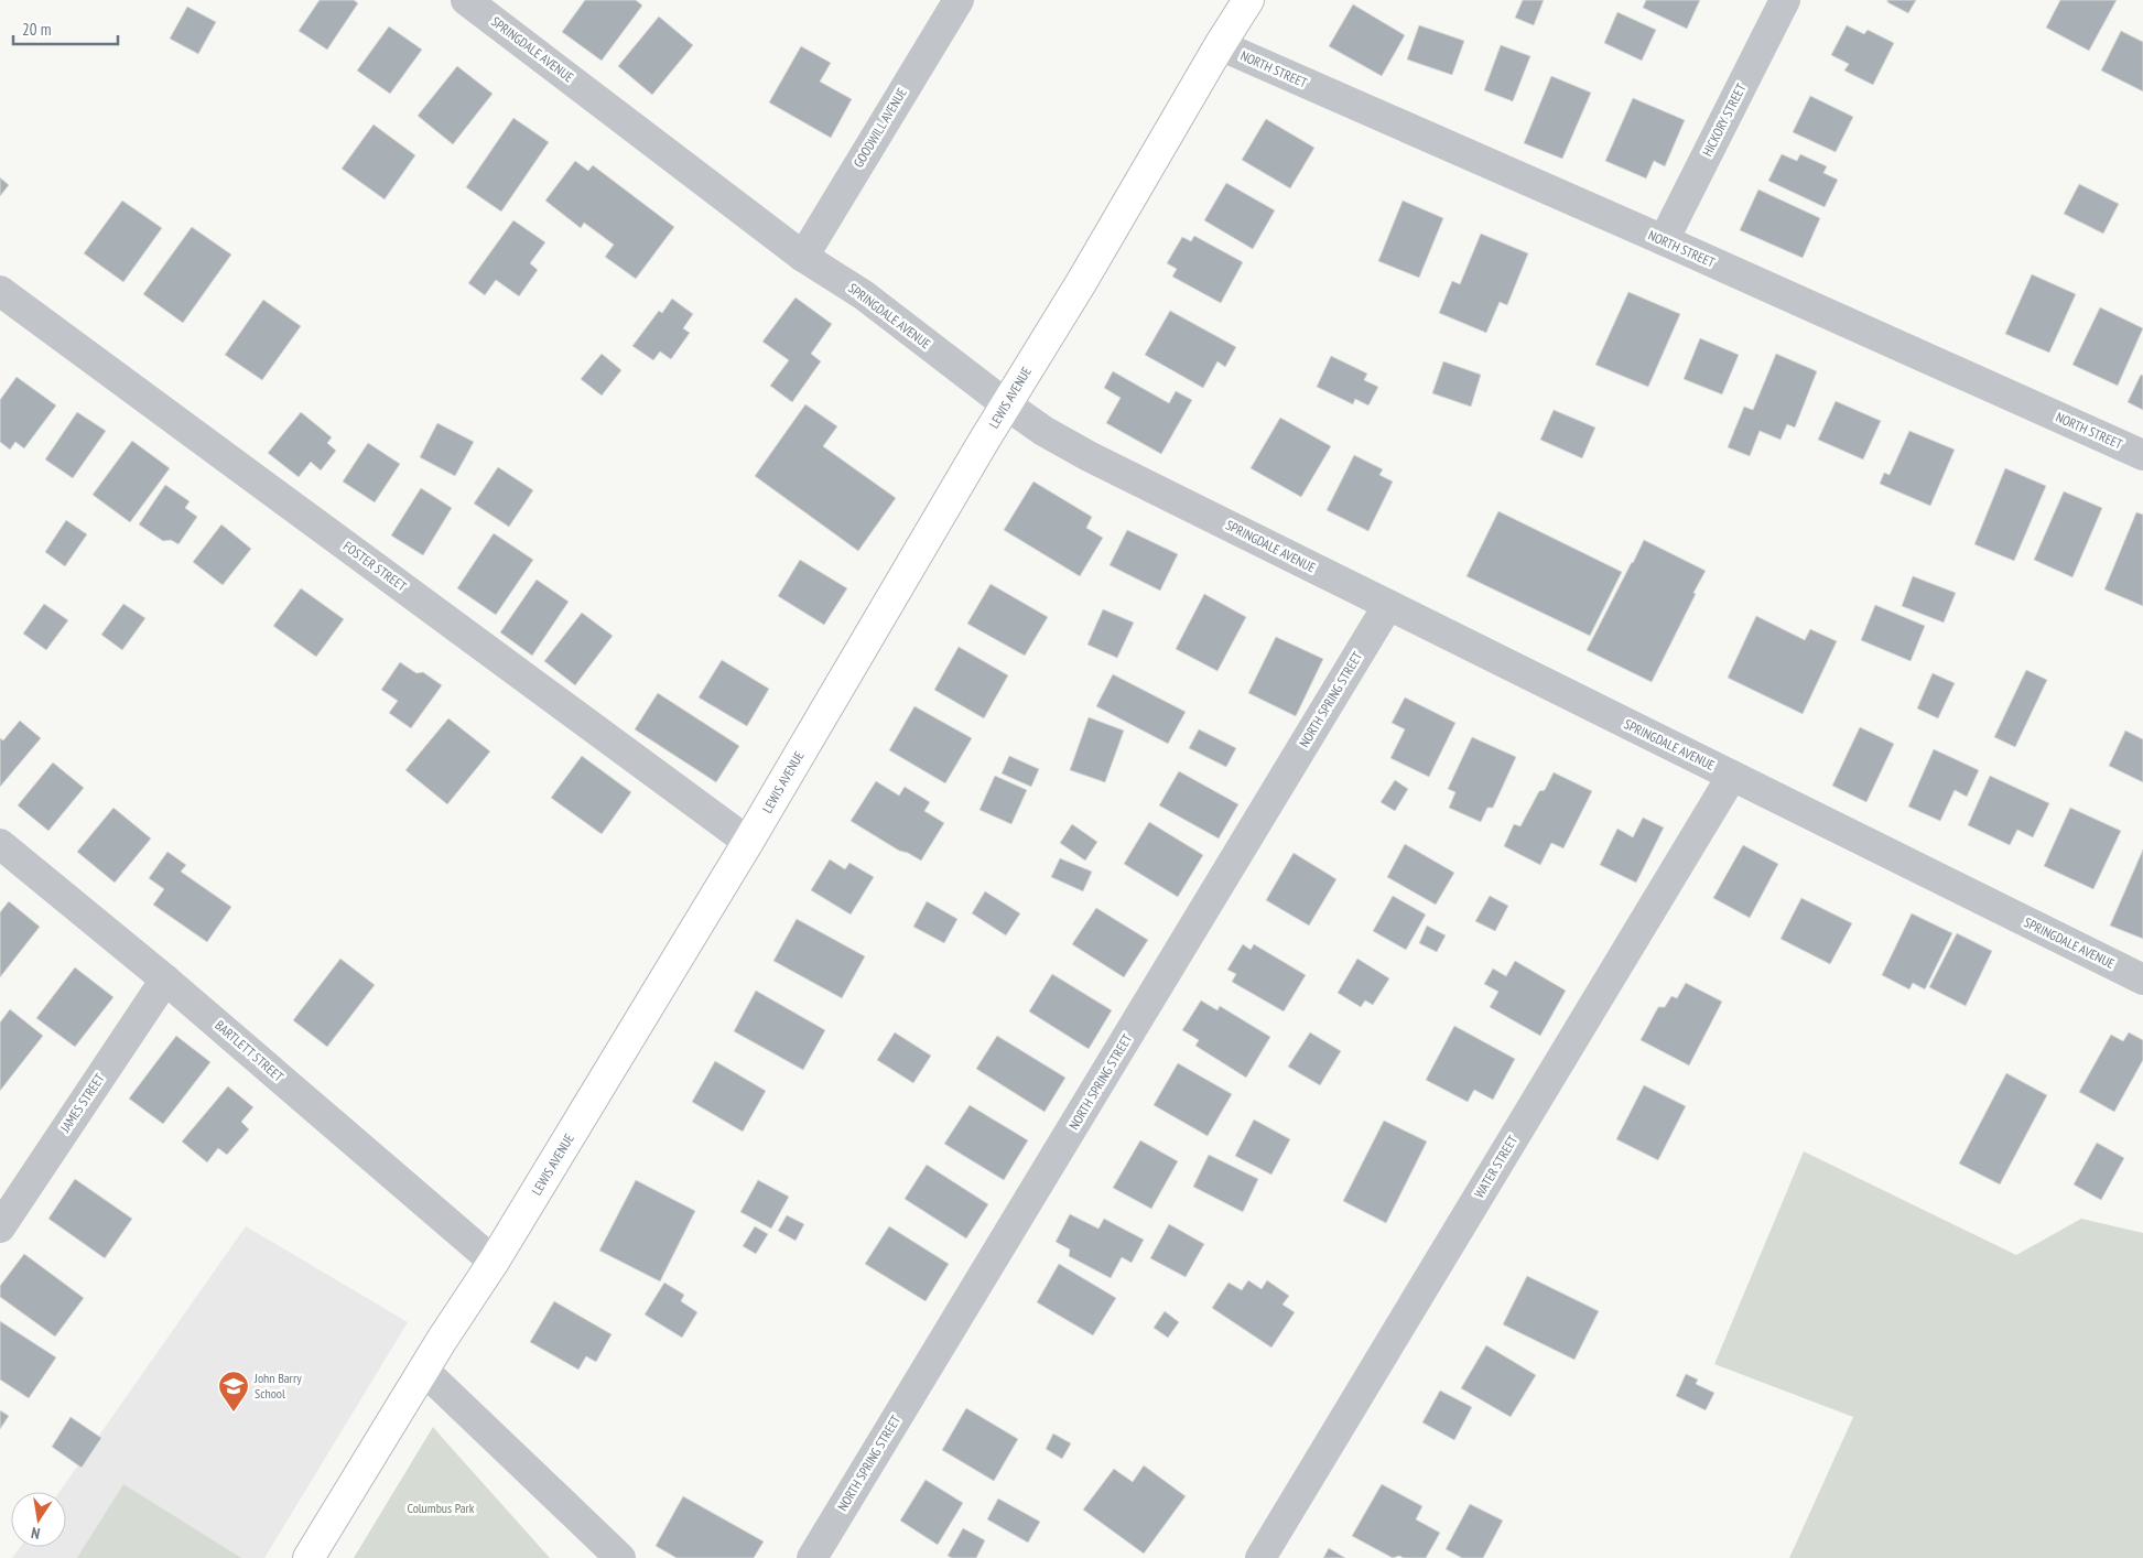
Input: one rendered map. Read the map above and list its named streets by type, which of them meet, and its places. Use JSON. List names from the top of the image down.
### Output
{
  "streets": {
    "main road": ["LEWIS AVENUE"],
    "street": [
      "SPRINGDALE AVENUE",
      "NORTH STREET",
      "HICKORY STREET",
      "GOODWILL AVENUE",
      "FOSTER STREET",
      "NORTH SPRING STREET",
      "BARTLETT STREET",
      "JAMES STREET",
      "WATER STREET"
    ]
  },
  "crossings": [
    ["SPRINGDALE AVENUE", "GOODWILL AVENUE"],
    ["SPRINGDALE AVENUE", "LEWIS AVENUE"],
    ["SPRINGDALE AVENUE", "NORTH SPRING STREET"],
    ["SPRINGDALE AVENUE", "WATER STREET"],
    ["NORTH STREET", "HICKORY STREET"],
    ["NORTH STREET", "LEWIS AVENUE"],
    ["LEWIS AVENUE", "FOSTER STREET"],
    ["LEWIS AVENUE", "BARTLETT STREET"],
    ["BARTLETT STREET", "JAMES STREET"]
  ],
  "parks": ["Columbus Park"],
  "places": {
    "school or university": ["John Barry School"]
  },
  "scale_bar": "20 m",
  "north": "bottom"
}
